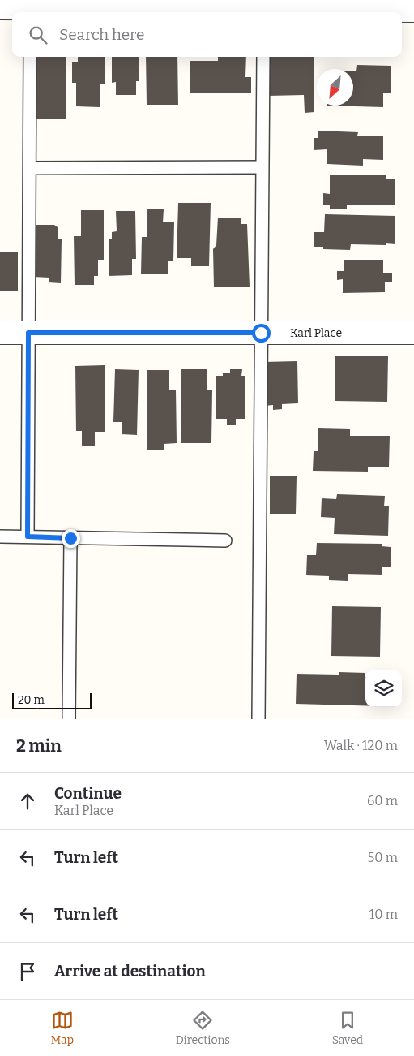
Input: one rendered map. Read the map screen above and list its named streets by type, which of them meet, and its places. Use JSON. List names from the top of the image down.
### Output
{
  "streets": {
    "street": ["Karl Place"]
  },
  "scale_bar": "20 m",
  "north": "bottom left",
  "page": {
    "search": "Search here",
    "scale": "20 m",
    "heading": ["2 min", "Walk · 120 m"],
    "list": [
      ["Continue", "Karl Place", "60 m"],
      ["Turn left", "50 m"],
      ["Turn left", "10 m"],
      "Arrive at destination"
    ],
    "nav": ["Map", "Directions", "Saved"]
  }
}
